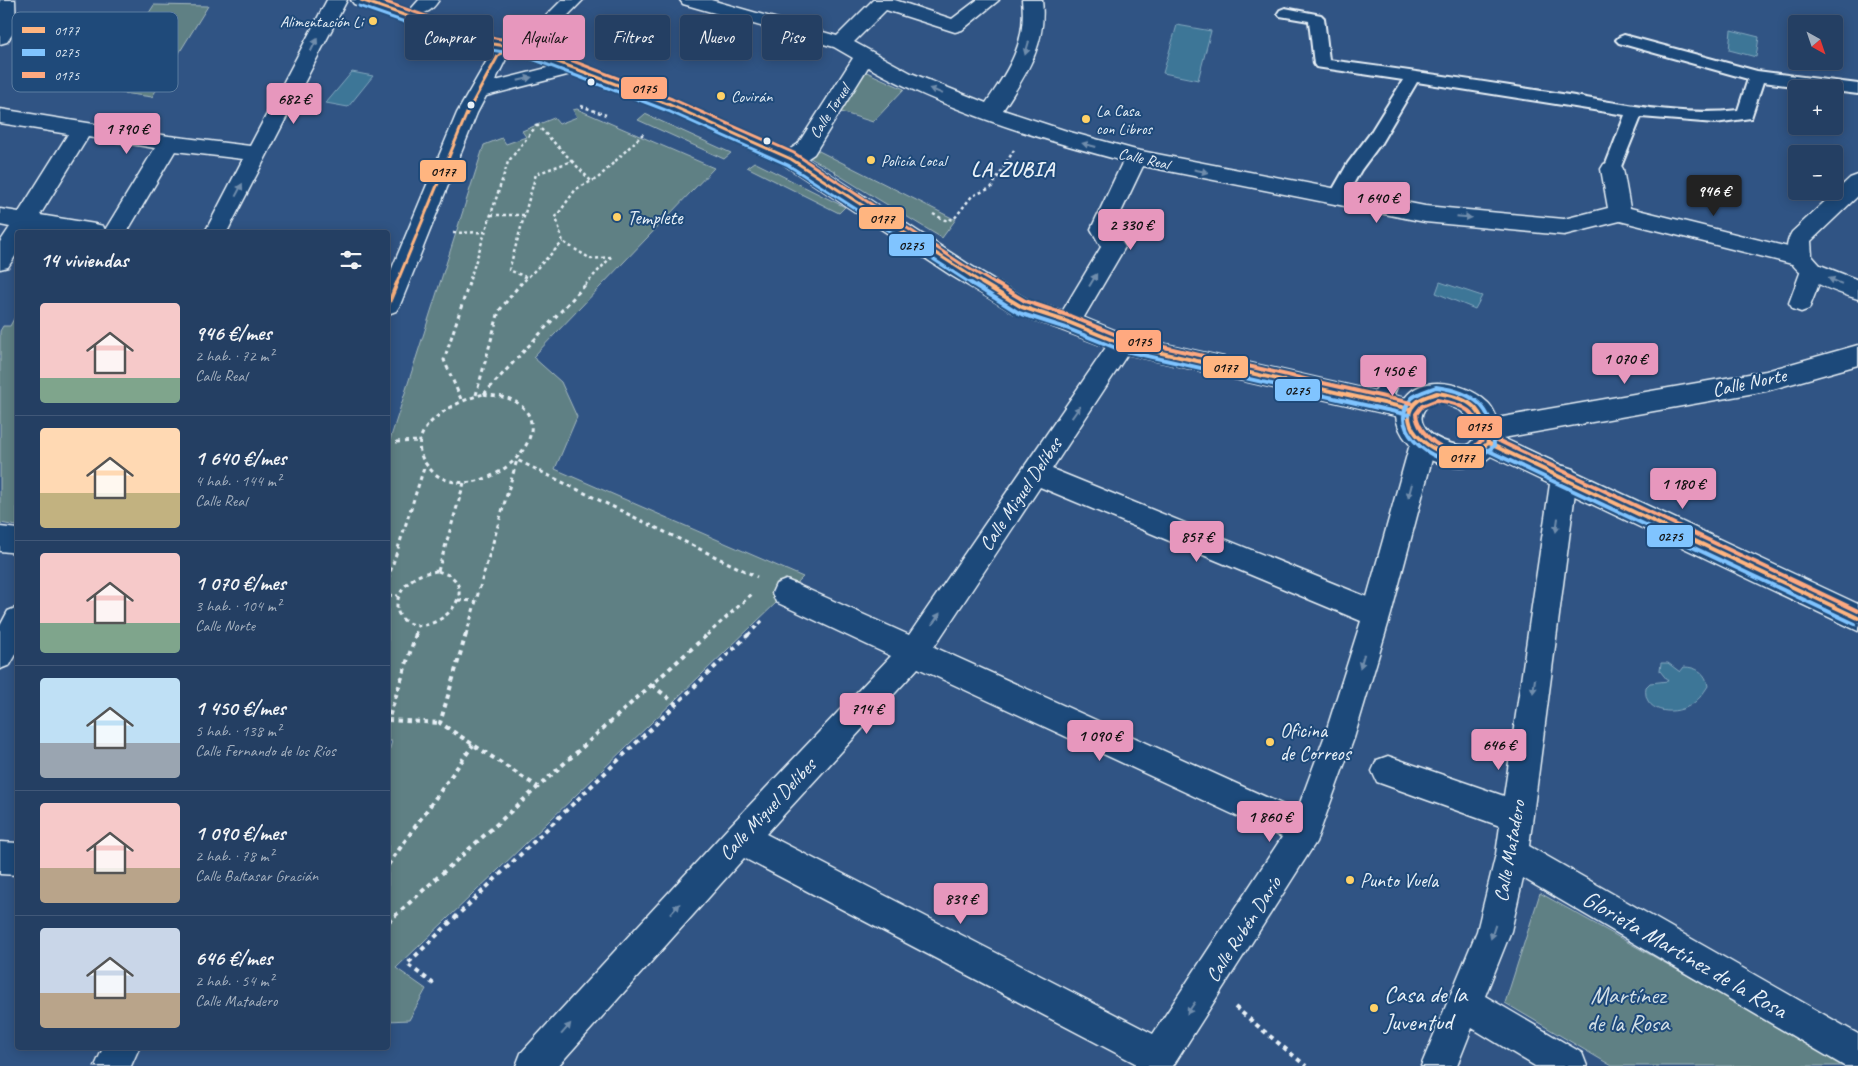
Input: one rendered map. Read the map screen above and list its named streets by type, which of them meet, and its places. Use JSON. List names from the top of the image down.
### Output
{
  "streets": {
    "street": [
      "Calle Teruel",
      "Calle Real",
      "Calle Norte",
      "Calle Miguel Delibes",
      "Calle Matadero",
      "Calle Rubén Darío",
      "Glorieta Martínez de la Rosa"
    ]
  },
  "crossings": [
    ["Calle Teruel", "Calle Real"],
    ["Calle Norte", "Calle Rubén Darío"],
    ["Calle Matadero", "Glorieta Martínez de la Rosa"]
  ],
  "one_way": ["Calle Miguel Delibes", "Calle Matadero", "Calle Rubén Darío"],
  "districts": ["LA ZUBIA"],
  "parks": ["Martínez de la Rosa"],
  "places": [
    "Alimentación Li",
    "Covirán",
    "La Casa con Libros",
    "Policía Local",
    "Templete",
    "Oficina de Correos",
    "Punto Vuela",
    "Casa de la Juventud"
  ],
  "lines": ["transit line 0177", "transit line 0175", "transit line 0275"],
  "legend": ["0177", "0275", "0175"],
  "north": "bottom right",
  "page": {
    "map_buttons": ["+", "−"],
    "chip": [
      "Comprar",
      "Alquilar",
      "Filtros",
      "Nuevo",
      "Piso"
    ],
    "price": [
      "682 €",
      "1 790 €",
      "946 €",
      "1 640 €",
      "2 330 €",
      "1 070 €",
      "1 450 €",
      "1 180 €",
      "857 €",
      "714 €",
      "1 090 €",
      "646 €",
      "1 860 €",
      "839 €"
    ],
    "heading": "14 viviendas",
    "list": [
      {
        "name": "946 €/mes",
        "note": "2 hab. · 72 m² · Calle Real"
      },
      {
        "name": "1 640 €/mes",
        "note": "4 hab. · 144 m² · Calle Real"
      },
      {
        "name": "1 070 €/mes",
        "note": "3 hab. · 104 m² · Calle Norte"
      },
      {
        "name": "1 450 €/mes",
        "note": "5 hab. · 138 m² · Calle Fernando de los Ríos"
      },
      {
        "name": "1 090 €/mes",
        "note": "2 hab. · 78 m² · Calle Baltasar Gracián"
      },
      {
        "name": "646 €/mes",
        "note": "2 hab. · 54 m² · Calle Matadero"
      }
    ]
  }
}
